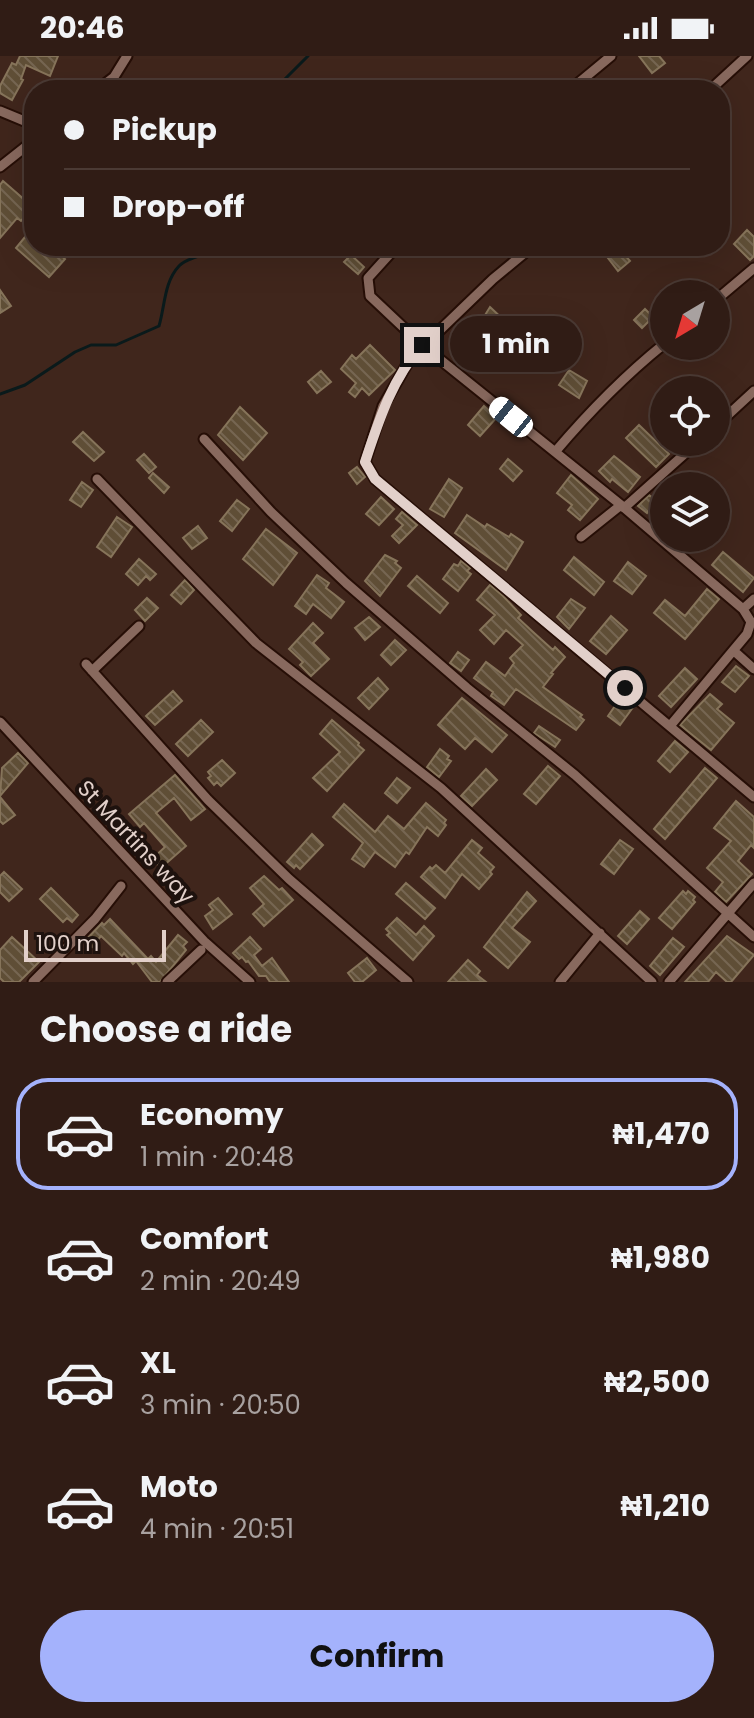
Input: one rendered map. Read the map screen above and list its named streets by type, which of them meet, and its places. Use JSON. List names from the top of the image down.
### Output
{
  "streets": {
    "street": ["St Martins way"]
  },
  "scale_bar": "100 m",
  "north": "bottom left",
  "page": {
    "status": "20:46",
    "banner": ["Pickup", "Drop-off"],
    "bubble": "1 min",
    "scale": "100 m",
    "heading": "Choose a ride",
    "list": [
      {
        "name": "Economy",
        "note": "1 min · 20:48",
        "value": "₦1,470"
      },
      {
        "name": "Comfort",
        "note": "2 min · 20:49",
        "value": "₦1,980"
      },
      {
        "name": "XL",
        "note": "3 min · 20:50",
        "value": "₦2,500"
      },
      {
        "name": "Moto",
        "note": "4 min · 20:51",
        "value": "₦1,210"
      }
    ],
    "buttons": "Confirm"
  }
}
